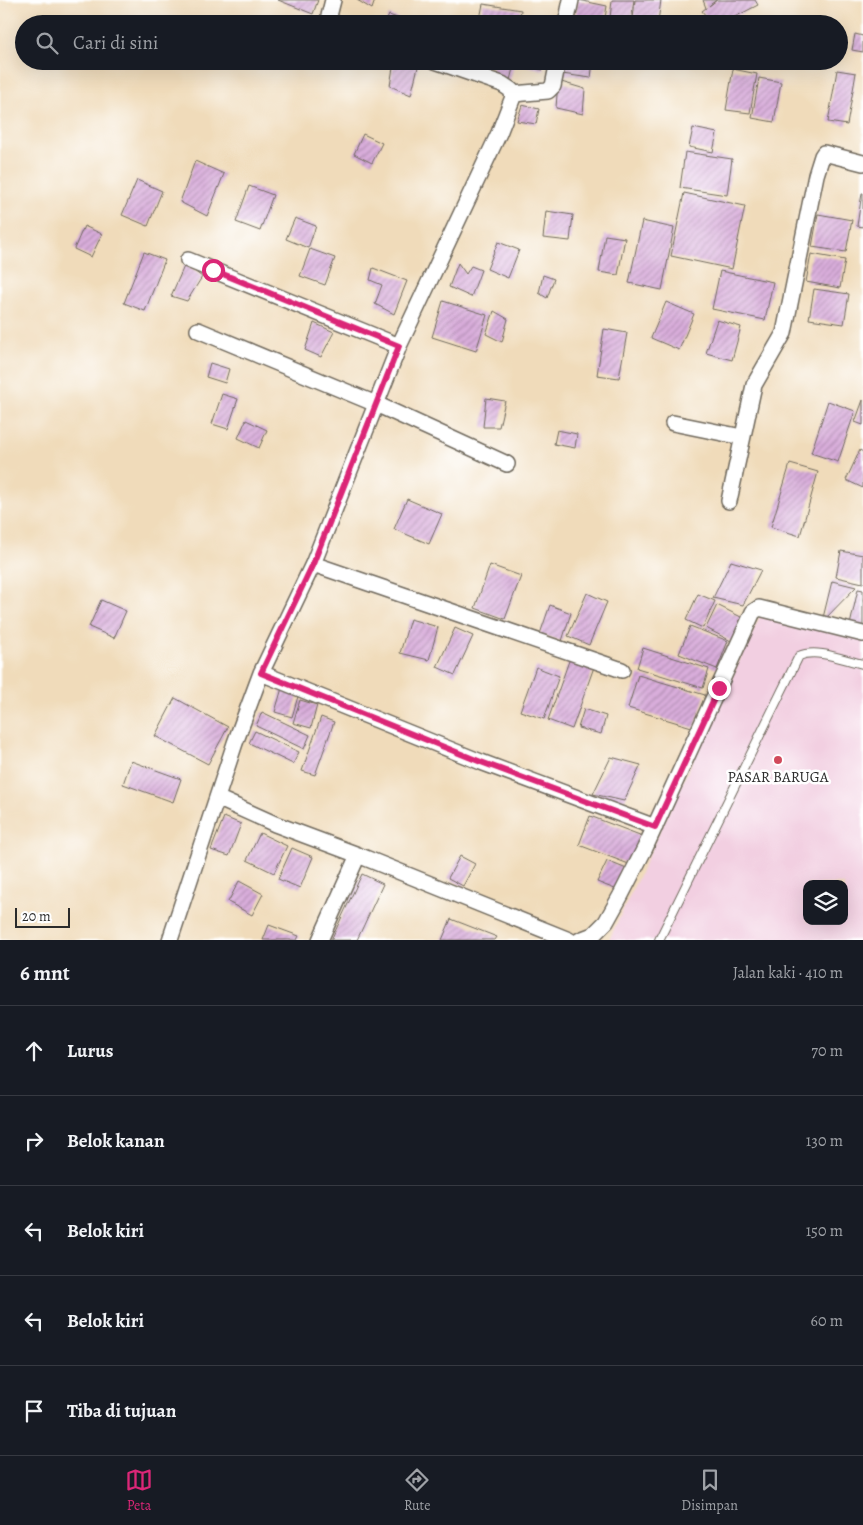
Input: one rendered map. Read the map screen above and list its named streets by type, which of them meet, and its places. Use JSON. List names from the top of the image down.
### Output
{
  "places": ["PASAR BARUGA"],
  "scale_bar": "20 m",
  "page": {
    "search": "Cari di sini",
    "scale": "20 m",
    "heading": ["6 mnt", "Jalan kaki · 410 m"],
    "list": [
      ["Lurus", "70 m"],
      ["Belok kanan", "130 m"],
      ["Belok kiri", "150 m"],
      ["Belok kiri", "60 m"],
      "Tiba di tujuan"
    ],
    "nav": ["Peta", "Rute", "Disimpan"]
  }
}
